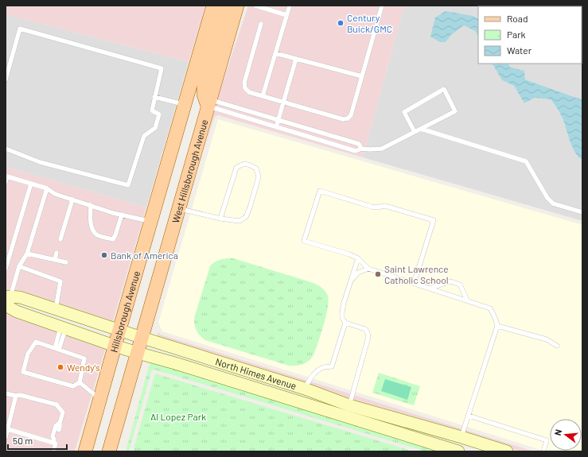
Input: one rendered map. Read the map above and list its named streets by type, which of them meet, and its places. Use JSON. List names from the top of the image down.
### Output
{
  "streets": {
    "main road": ["West Hillsborough Avenue", "Hillsborough Avenue"],
    "street": ["North Himes Avenue"]
  },
  "crossings": [
    ["West Hillsborough Avenue", "North Himes Avenue"],
    ["Hillsborough Avenue", "North Himes Avenue"]
  ],
  "parks": ["Al Lopez Park"],
  "places": [
    "Century Buick/GMC",
    "Bank of America",
    "Saint Lawrence Catholic School",
    "Wendy's"
  ],
  "legend": ["Road", "Park", "Water"],
  "scale_bar": "50 m",
  "north": "left"
}
